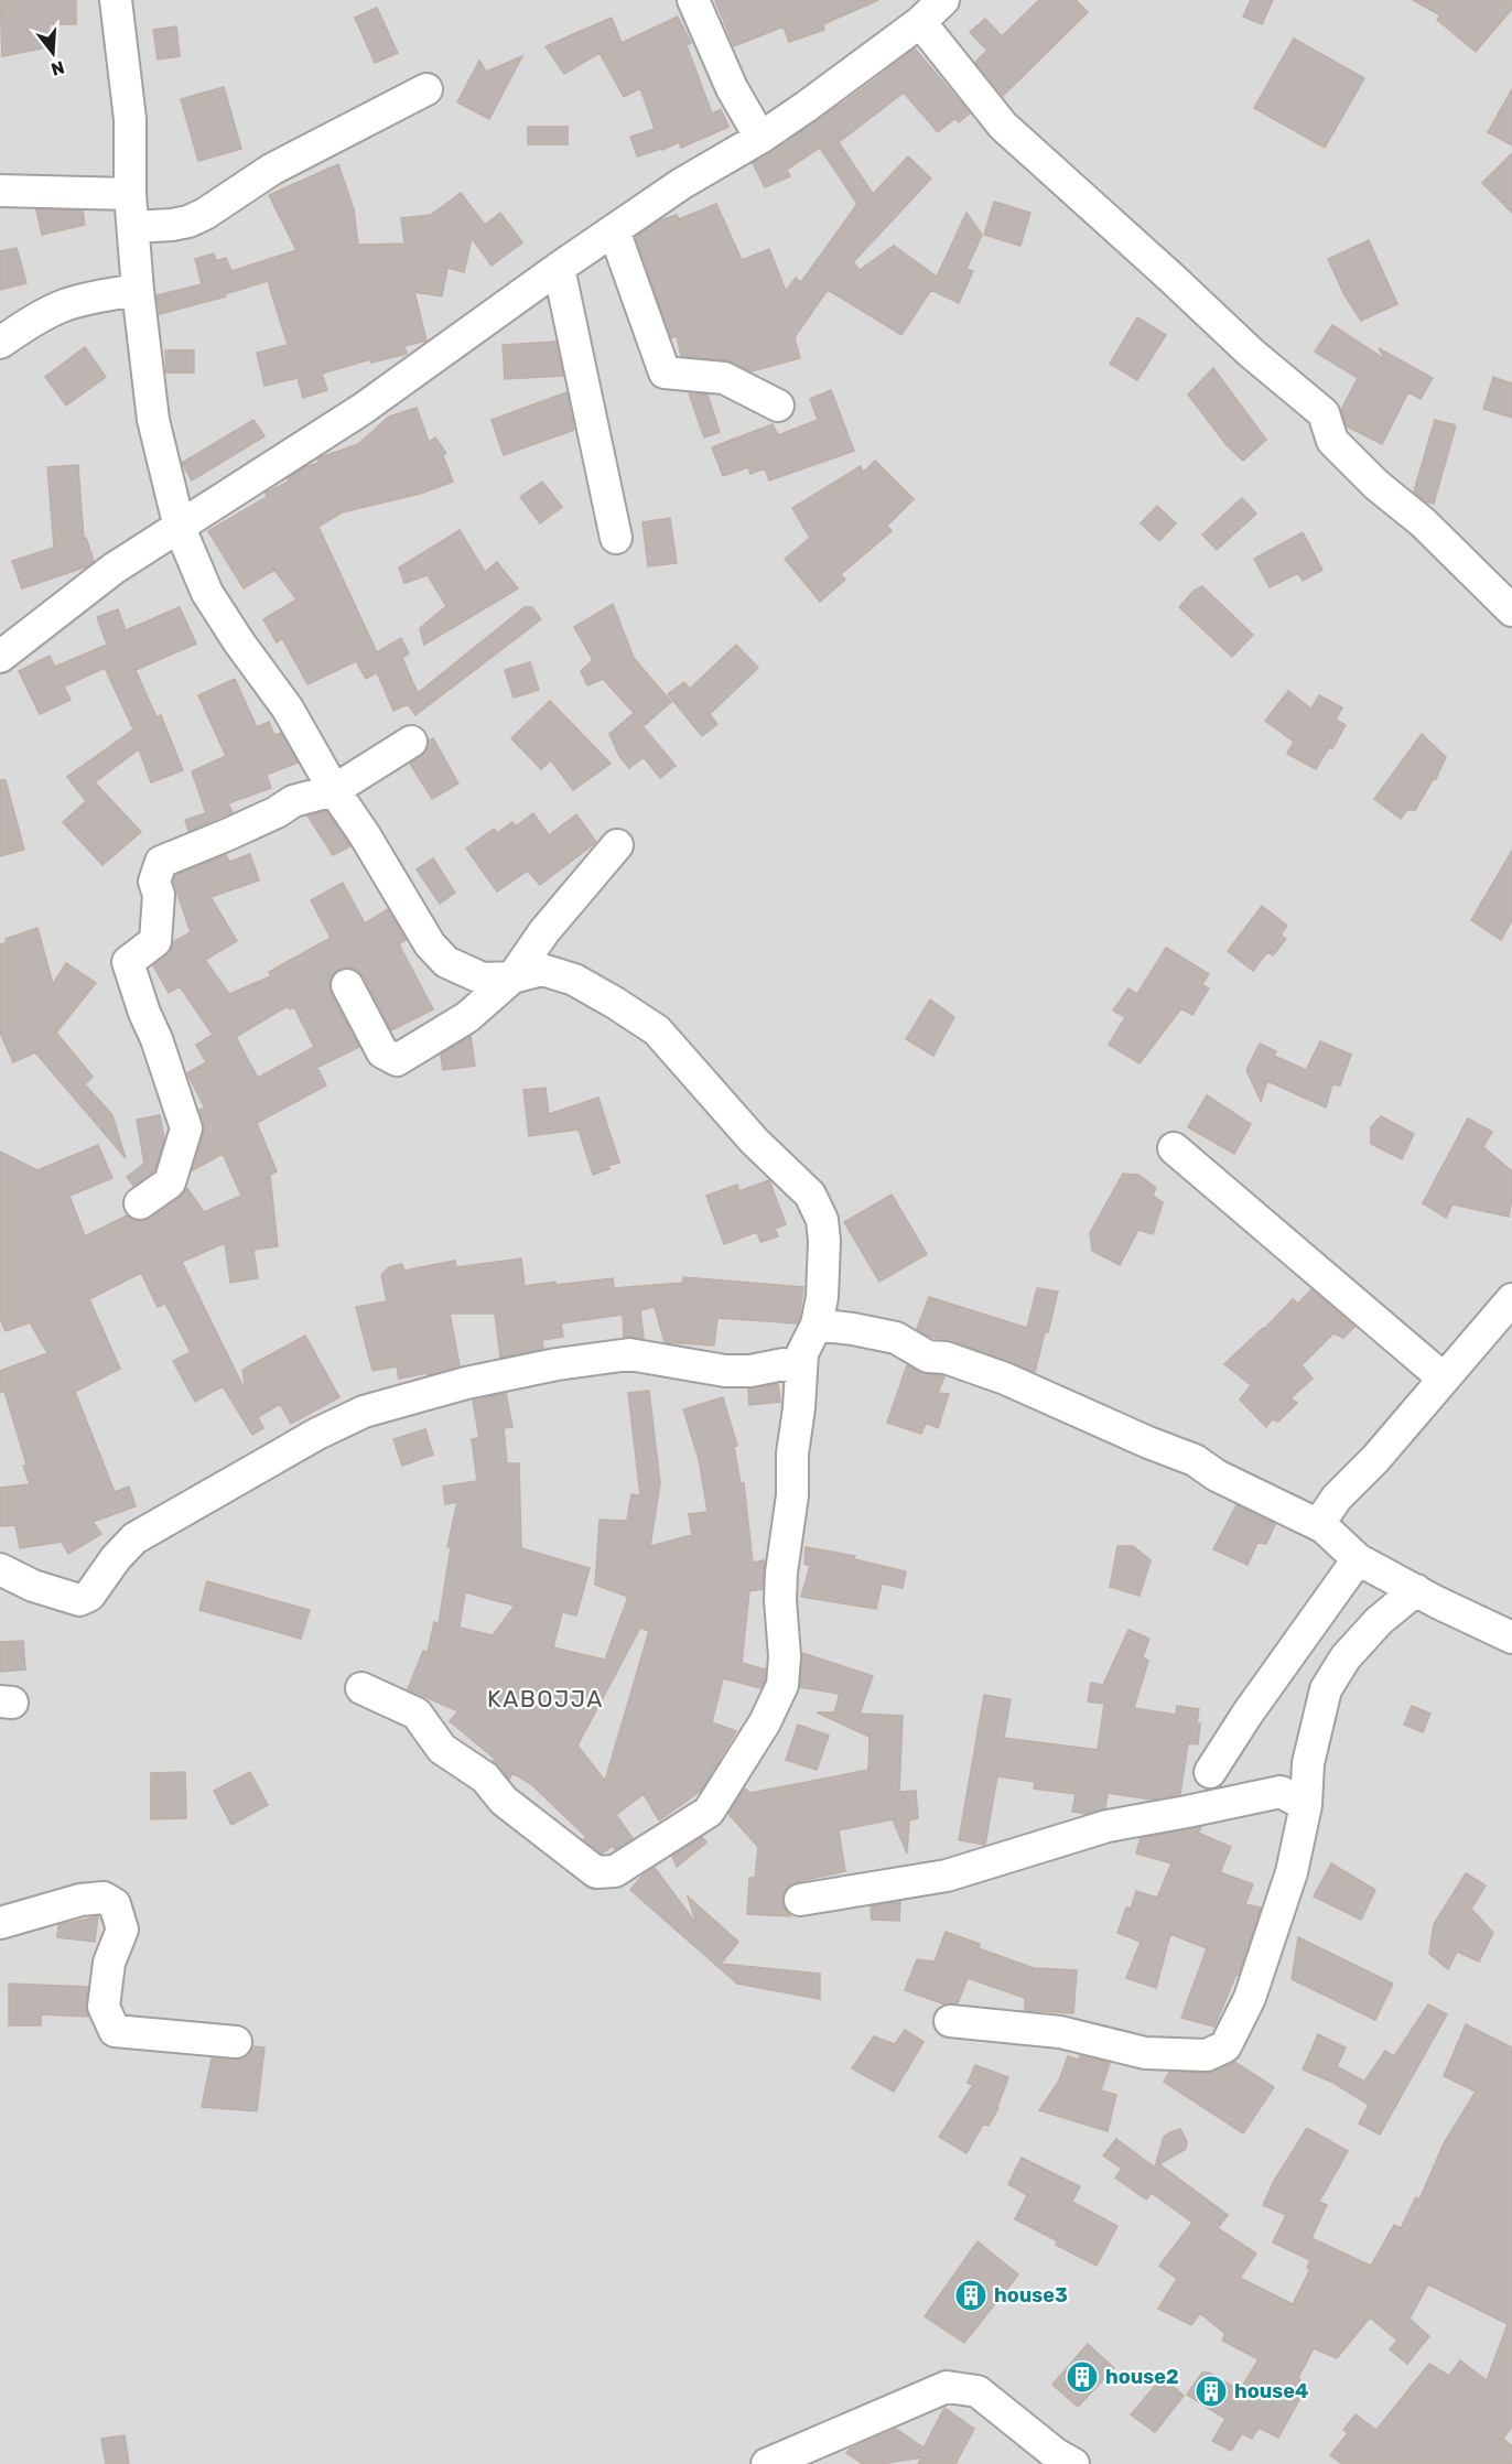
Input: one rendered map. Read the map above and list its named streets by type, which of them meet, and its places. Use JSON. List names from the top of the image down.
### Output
{
  "districts": ["KABOJJA"],
  "places": {
    "building": ["house3", "house2", "house4"]
  },
  "north": "bottom"
}
